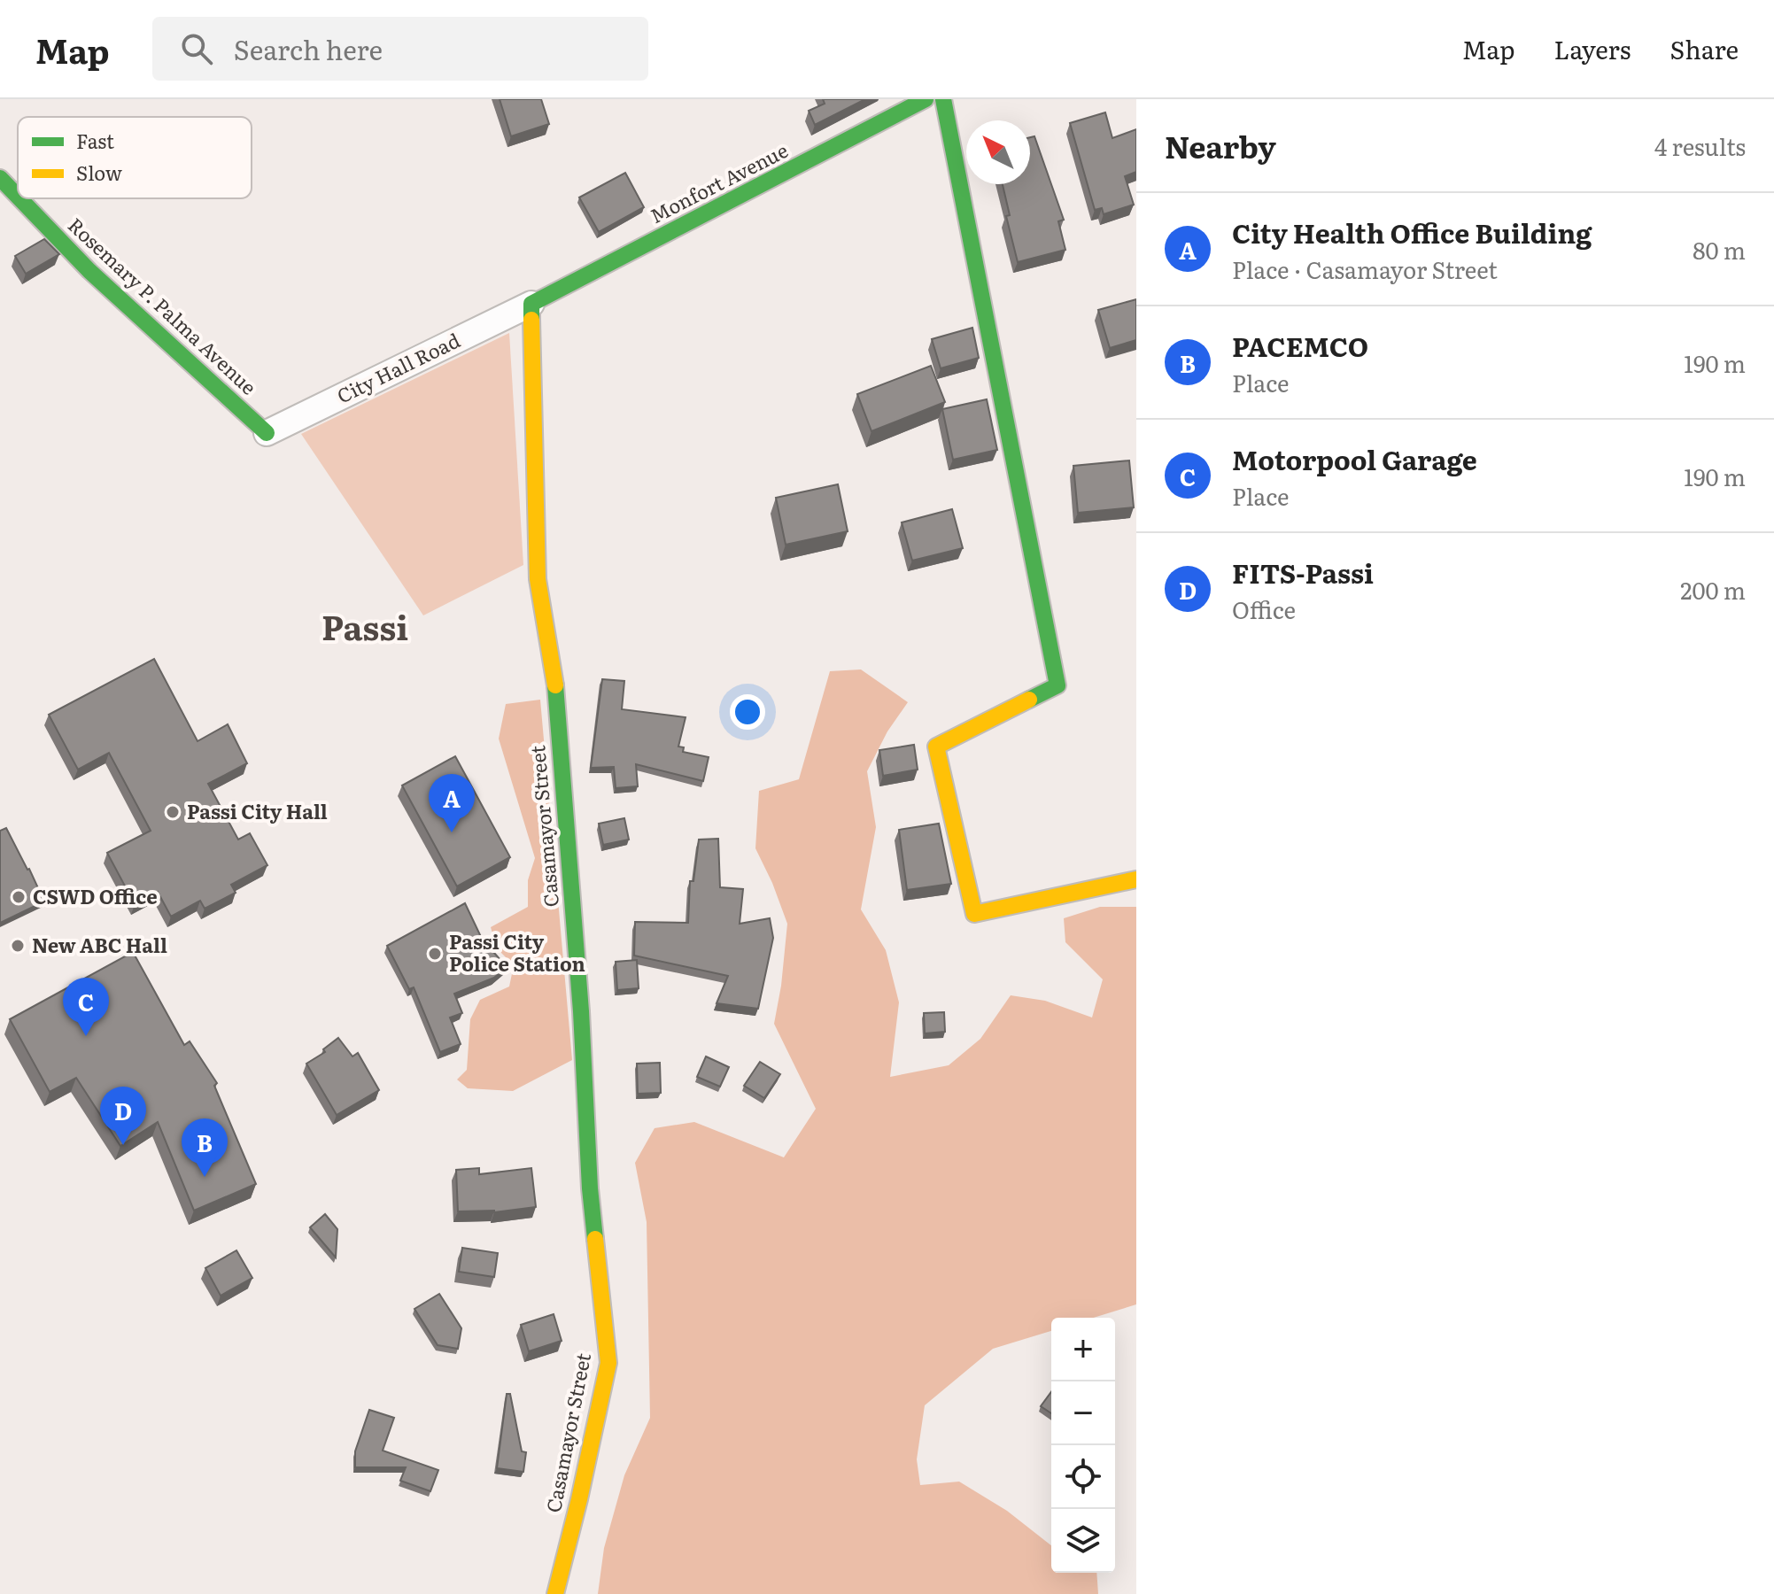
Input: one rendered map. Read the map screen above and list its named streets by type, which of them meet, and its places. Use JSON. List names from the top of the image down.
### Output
{
  "streets": {
    "street": [
      "Monfort Avenue",
      "Rosemary P. Palma Avenue",
      "City Hall Road",
      "Casamayor Street"
    ]
  },
  "crossings": [
    ["Monfort Avenue", "City Hall Road"],
    ["Monfort Avenue", "Casamayor Street"],
    ["Rosemary P. Palma Avenue", "City Hall Road"],
    ["City Hall Road", "Casamayor Street"]
  ],
  "districts": ["Passi"],
  "places": [
    "Passi City Hall",
    "CSWD Office",
    "New ABC Hall",
    "Passi City Police Station"
  ],
  "legend": ["Fast", "Slow"],
  "north": "top left",
  "page": {
    "header": "Map",
    "search": "Search here",
    "nav": ["Map", "Layers", "Share"],
    "heading": ["Nearby", "4 results"],
    "list": [
      {
        "mark": "A",
        "name": "City Health Office Building",
        "note": "Place · Casamayor Street",
        "value": "80 m"
      },
      {
        "mark": "B",
        "name": "PACEMCO",
        "note": "Place",
        "value": "190 m"
      },
      {
        "mark": "C",
        "name": "Motorpool Garage",
        "note": "Place",
        "value": "190 m"
      },
      {
        "mark": "D",
        "name": "FITS-Passi",
        "note": "Office",
        "value": "200 m"
      }
    ],
    "pins": [
      "A",
      "C",
      "D",
      "B"
    ],
    "map_buttons": ["+", "−"]
  }
}
